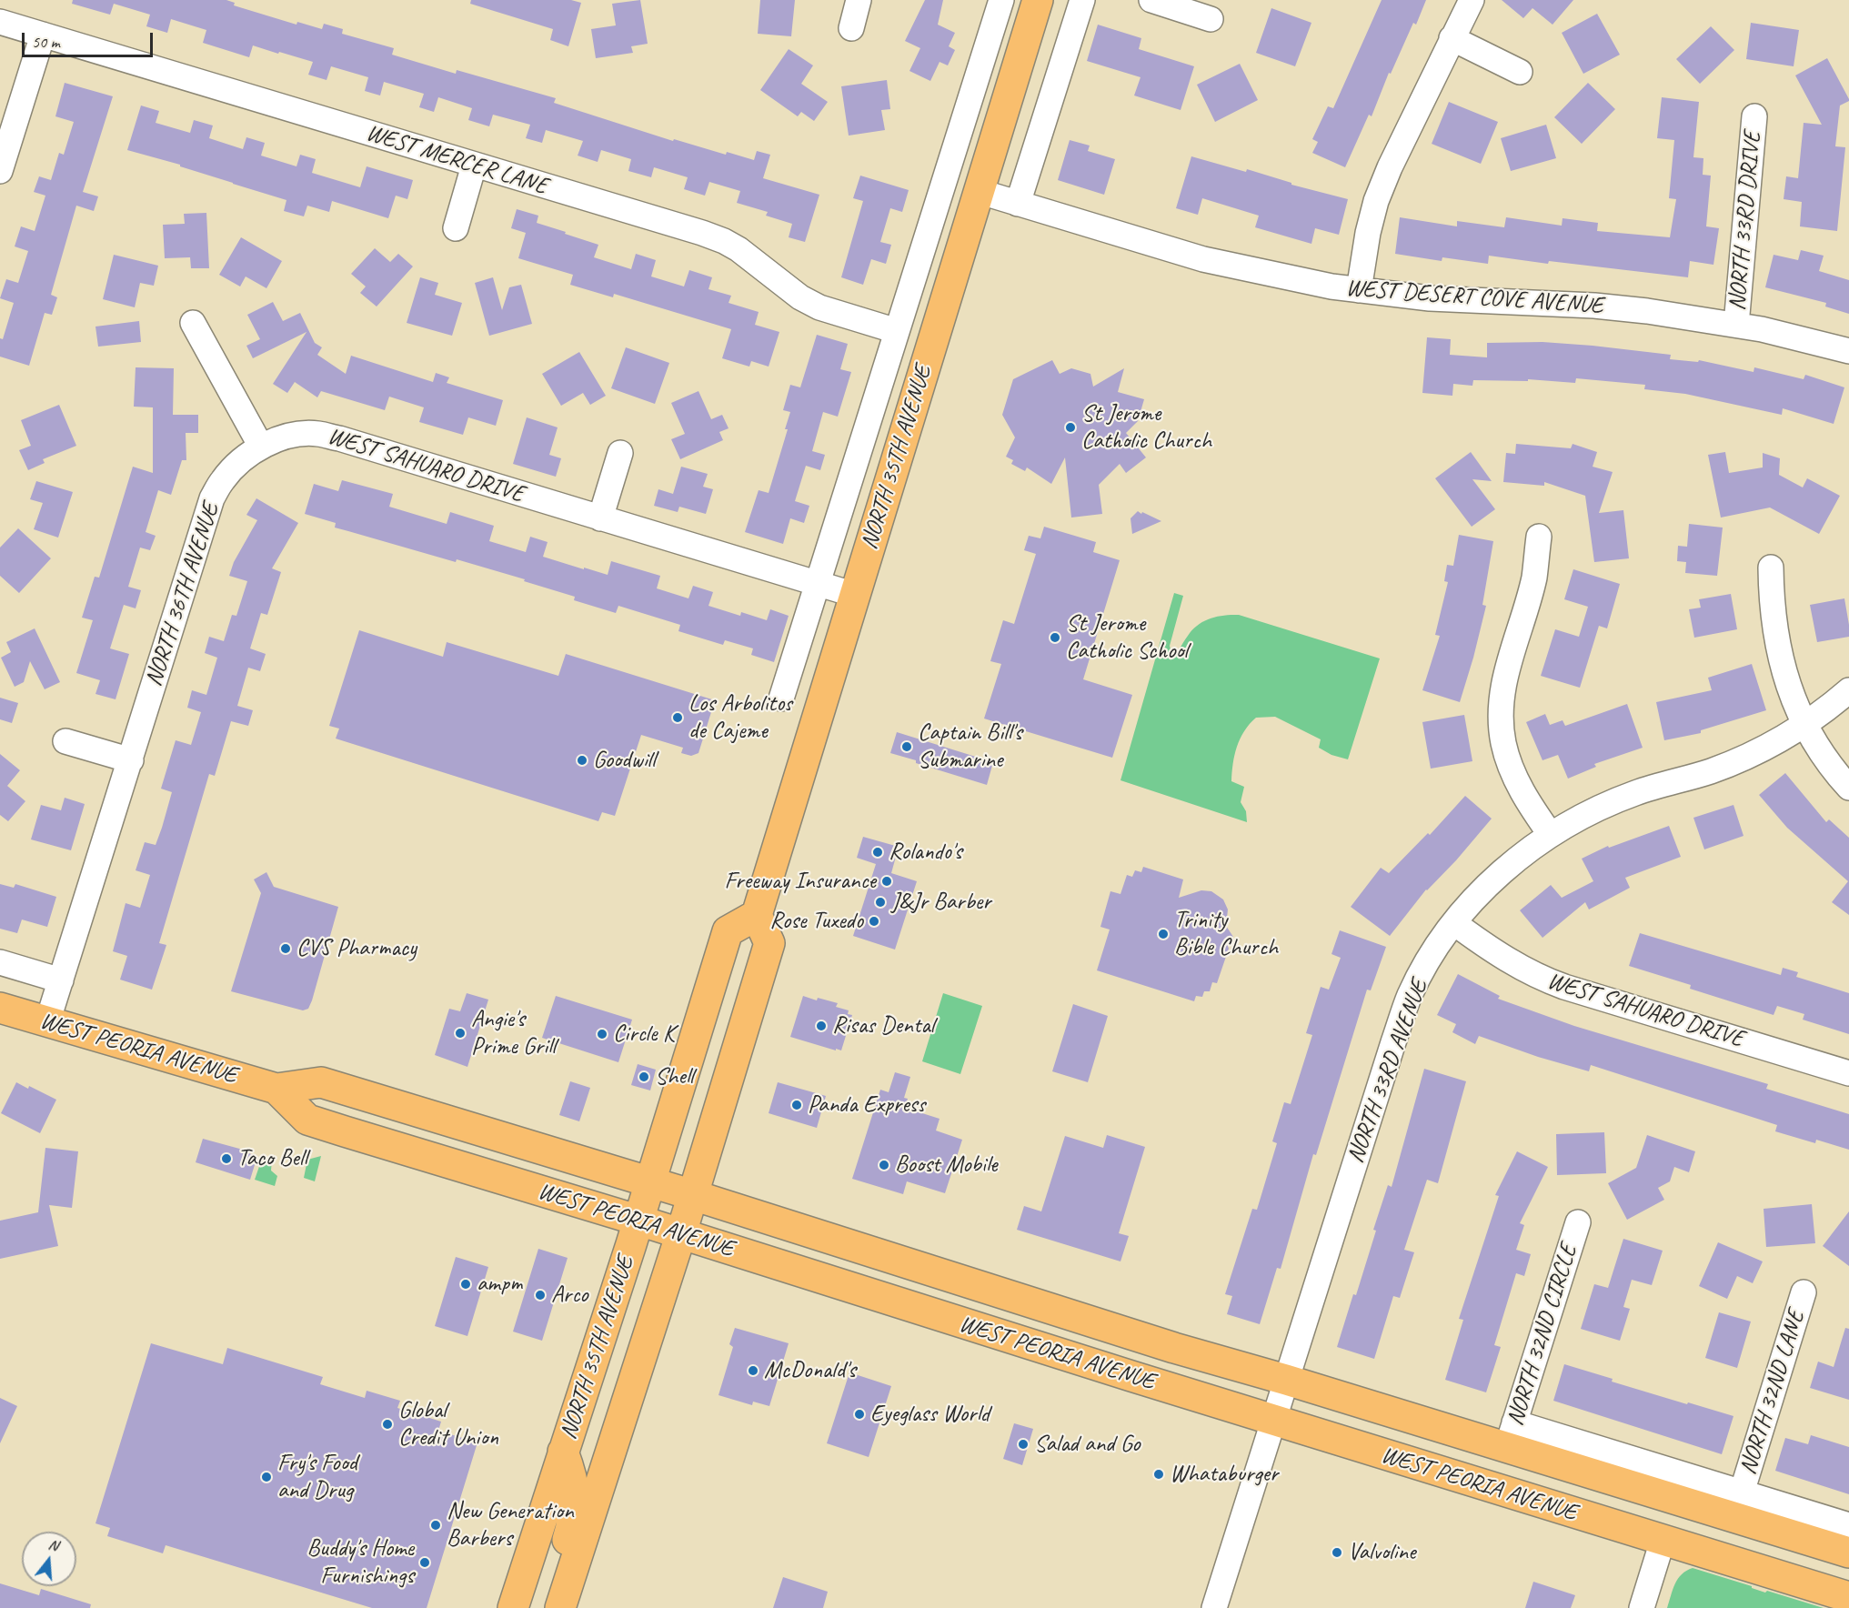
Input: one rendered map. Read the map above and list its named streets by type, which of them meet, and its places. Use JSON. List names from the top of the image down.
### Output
{
  "streets": {
    "main road": ["NORTH 35TH AVENUE", "WEST PEORIA AVENUE"],
    "street": [
      "WEST MERCER LANE",
      "NORTH 33RD DRIVE",
      "WEST DESERT COVE AVENUE",
      "WEST SAHUARO DRIVE",
      "NORTH 36TH AVENUE",
      "NORTH 33RD AVENUE",
      "NORTH 32ND CIRCLE",
      "NORTH 32ND LANE"
    ]
  },
  "crossings": [
    ["WEST MERCER LANE", "NORTH 35TH AVENUE"],
    ["NORTH 33RD DRIVE", "WEST DESERT COVE AVENUE"],
    ["WEST DESERT COVE AVENUE", "NORTH 35TH AVENUE"],
    ["NORTH 35TH AVENUE", "WEST SAHUARO DRIVE"],
    ["NORTH 35TH AVENUE", "WEST PEORIA AVENUE"],
    ["WEST SAHUARO DRIVE", "NORTH 36TH AVENUE"],
    ["WEST SAHUARO DRIVE", "NORTH 33RD AVENUE"],
    ["NORTH 36TH AVENUE", "WEST PEORIA AVENUE"],
    ["WEST PEORIA AVENUE", "NORTH 33RD AVENUE"],
    ["WEST PEORIA AVENUE", "NORTH 32ND CIRCLE"],
    ["WEST PEORIA AVENUE", "NORTH 32ND LANE"]
  ],
  "places": [
    "St Jerome Catholic Church",
    "St Jerome Catholic School",
    "Los Arbolitos de Cajeme",
    "Captain Bill's Submarine",
    "Goodwill",
    "Rolando's",
    "Freeway Insurance",
    "J&Jr Barber",
    "Rose Tuxedo",
    "Trinity Bible Church",
    "CVS Pharmacy",
    "Risas Dental",
    "Angie's Prime Grill",
    "Circle K",
    "Shell",
    "Panda Express",
    "Taco Bell",
    "Boost Mobile",
    "ampm",
    "Arco",
    "McDonald's",
    "Eyeglass World",
    "Global Credit Union",
    "Salad and Go",
    "Whataburger",
    "Fry's Food and Drug",
    "New Generation Barbers",
    "Valvoline",
    "Buddy's Home Furnishings"
  ],
  "scale_bar": "50 m",
  "north": "top"
}
